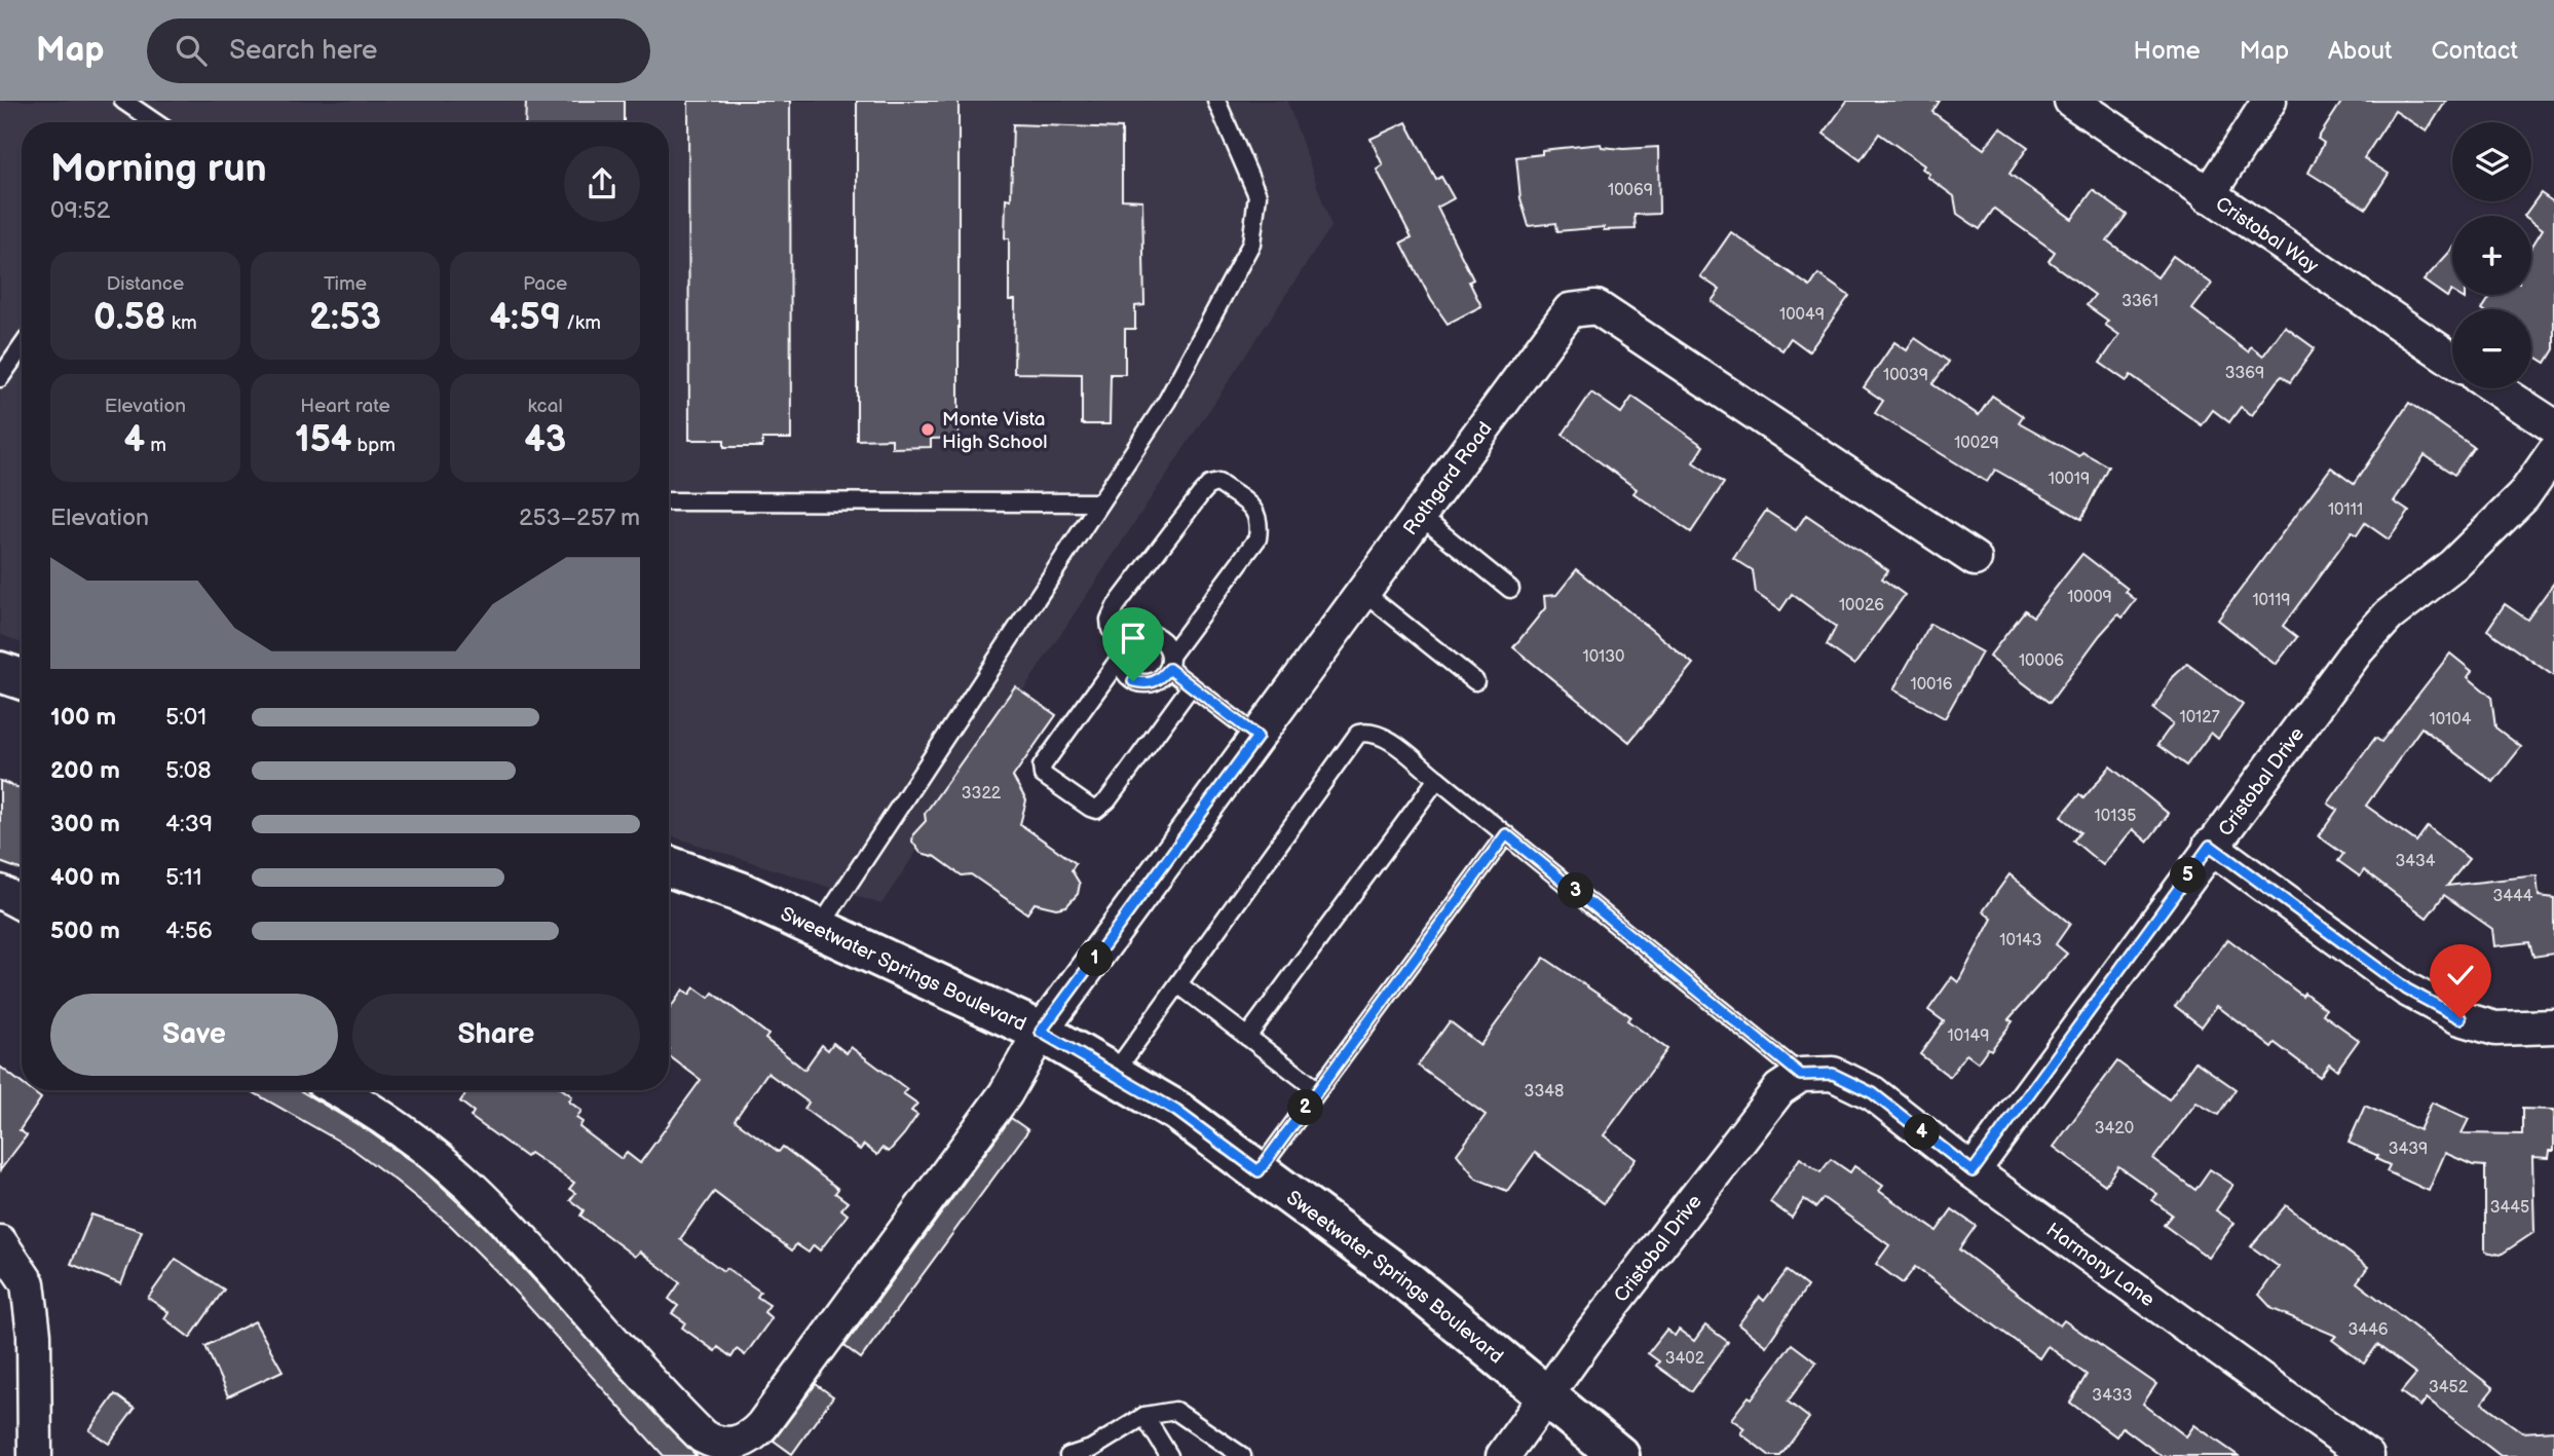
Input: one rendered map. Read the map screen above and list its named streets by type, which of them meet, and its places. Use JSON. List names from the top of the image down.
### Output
{
  "streets": {
    "main road": ["Sweetwater Springs Boulevard"],
    "street": [
      "Cristobal Way",
      "Rothgard Road",
      "Cristobal Drive",
      "Harmony Lane"
    ]
  },
  "crossings": [
    ["Rothgard Road", "Sweetwater Springs Boulevard"],
    ["Cristobal Drive", "Sweetwater Springs Boulevard"],
    ["Cristobal Drive", "Harmony Lane"]
  ],
  "places": ["Monte Vista High School"],
  "house_numbers": [
    "10069",
    "3361",
    "10049",
    "3369",
    "10039",
    "10029",
    "10019",
    "10111",
    "10009",
    "10119",
    "10026",
    "10130",
    "10006",
    "10016",
    "10127",
    "10104",
    "3322",
    "10135",
    "3434",
    "3444",
    "10143",
    "10149",
    "3348",
    "3420",
    "3439",
    "3445",
    "3446",
    "3402",
    "3452",
    "3433"
  ],
  "page": {
    "header": "Map",
    "search": "Search here",
    "nav": [
      "Home",
      "Map",
      "About",
      "Contact"
    ],
    "map_buttons": ["+", "−"],
    "heading": ["Morning run", "09:52"],
    "stats": [
      ["Distance", "0.58 km"],
      ["Time", "2:53"],
      ["Pace", "4:59 /km"],
      ["Elevation", "4 m"],
      ["Heart rate", "154 bpm"],
      ["kcal", "43"]
    ],
    "chart": ["Elevation", "253–257 m"],
    "list": [
      {
        "name": "100 m",
        "note": "5:01"
      },
      {
        "name": "200 m",
        "note": "5:08"
      },
      {
        "name": "300 m",
        "note": "4:39"
      },
      {
        "name": "400 m",
        "note": "5:11"
      },
      {
        "name": "500 m",
        "note": "4:56"
      }
    ],
    "pins": [
      "5",
      "3",
      "1",
      "2",
      "4"
    ],
    "buttons": ["Save", "Share"]
  }
}
